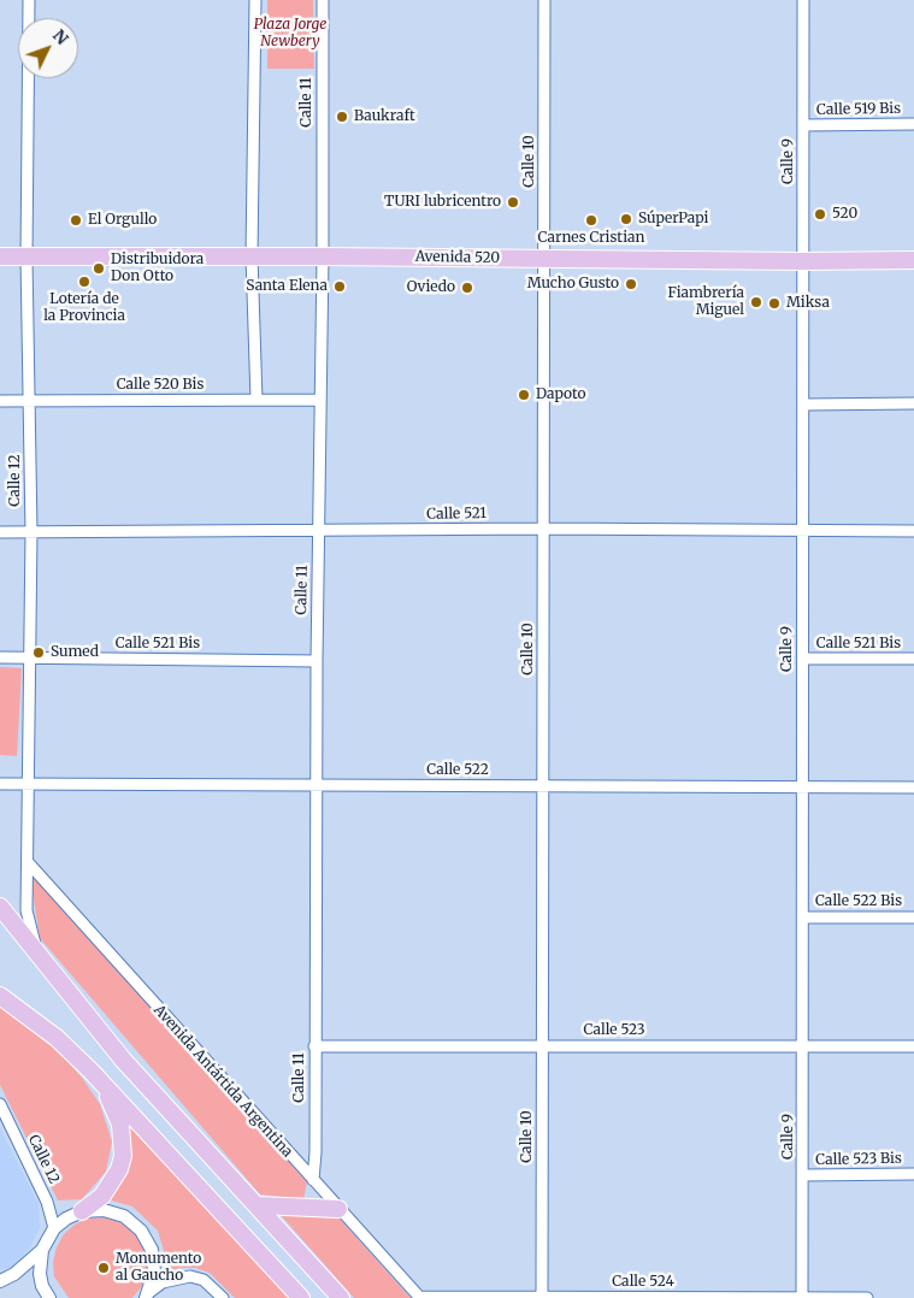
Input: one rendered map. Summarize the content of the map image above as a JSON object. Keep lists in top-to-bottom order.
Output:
{
  "streets": {
    "main road": ["Avenida 520"],
    "street": [
      "Calle 11",
      "Calle 519 Bis",
      "Calle 10",
      "Calle 9",
      "Calle 520 Bis",
      "Calle 12",
      "Calle 521",
      "Calle 521 Bis",
      "Calle 522",
      "Calle 522 Bis",
      "Calle 523",
      "Avenida Antártida Argentina",
      "Calle 523 Bis",
      "Calle 524"
    ]
  },
  "crossings": [
    ["Calle 11", "Avenida 520"],
    ["Calle 11", "Calle 520 Bis"],
    ["Calle 11", "Calle 521"],
    ["Calle 11", "Calle 521 Bis"],
    ["Calle 11", "Calle 522"],
    ["Calle 11", "Calle 523"],
    ["Calle 11", "Avenida Antártida Argentina"],
    ["Calle 519 Bis", "Calle 9"],
    ["Calle 10", "Avenida 520"],
    ["Calle 10", "Calle 521"],
    ["Calle 10", "Calle 522"],
    ["Calle 10", "Calle 523"],
    ["Calle 10", "Calle 524"],
    ["Calle 9", "Avenida 520"],
    ["Calle 9", "Calle 521"],
    ["Calle 9", "Calle 521 Bis"],
    ["Calle 9", "Calle 522"],
    ["Calle 9", "Calle 522 Bis"],
    ["Calle 9", "Calle 523"],
    ["Calle 9", "Calle 523 Bis"],
    ["Calle 9", "Calle 524"],
    ["Avenida 520", "Calle 12"],
    ["Calle 520 Bis", "Calle 12"],
    ["Calle 12", "Calle 521"],
    ["Calle 12", "Calle 521 Bis"],
    ["Calle 12", "Calle 522"],
    ["Calle 12", "Avenida Antártida Argentina"],
    ["Avenida Antártida Argentina", "Calle 524"]
  ],
  "parks": ["Plaza Jorge Newbery"],
  "places": [
    "Baukraft",
    "TURI lubricentro",
    "520",
    "SúperPapi",
    "El Orgullo",
    "Carnes Cristian",
    "Distribuidora Don Otto",
    "Lotería de la Provincia",
    "Mucho Gusto",
    "Santa Elena",
    "Oviedo",
    "Fiambrería Miguel",
    "Miksa",
    "Dapoto",
    "Sumed",
    "Monumento al Gaucho"
  ],
  "north": "top right"
}
